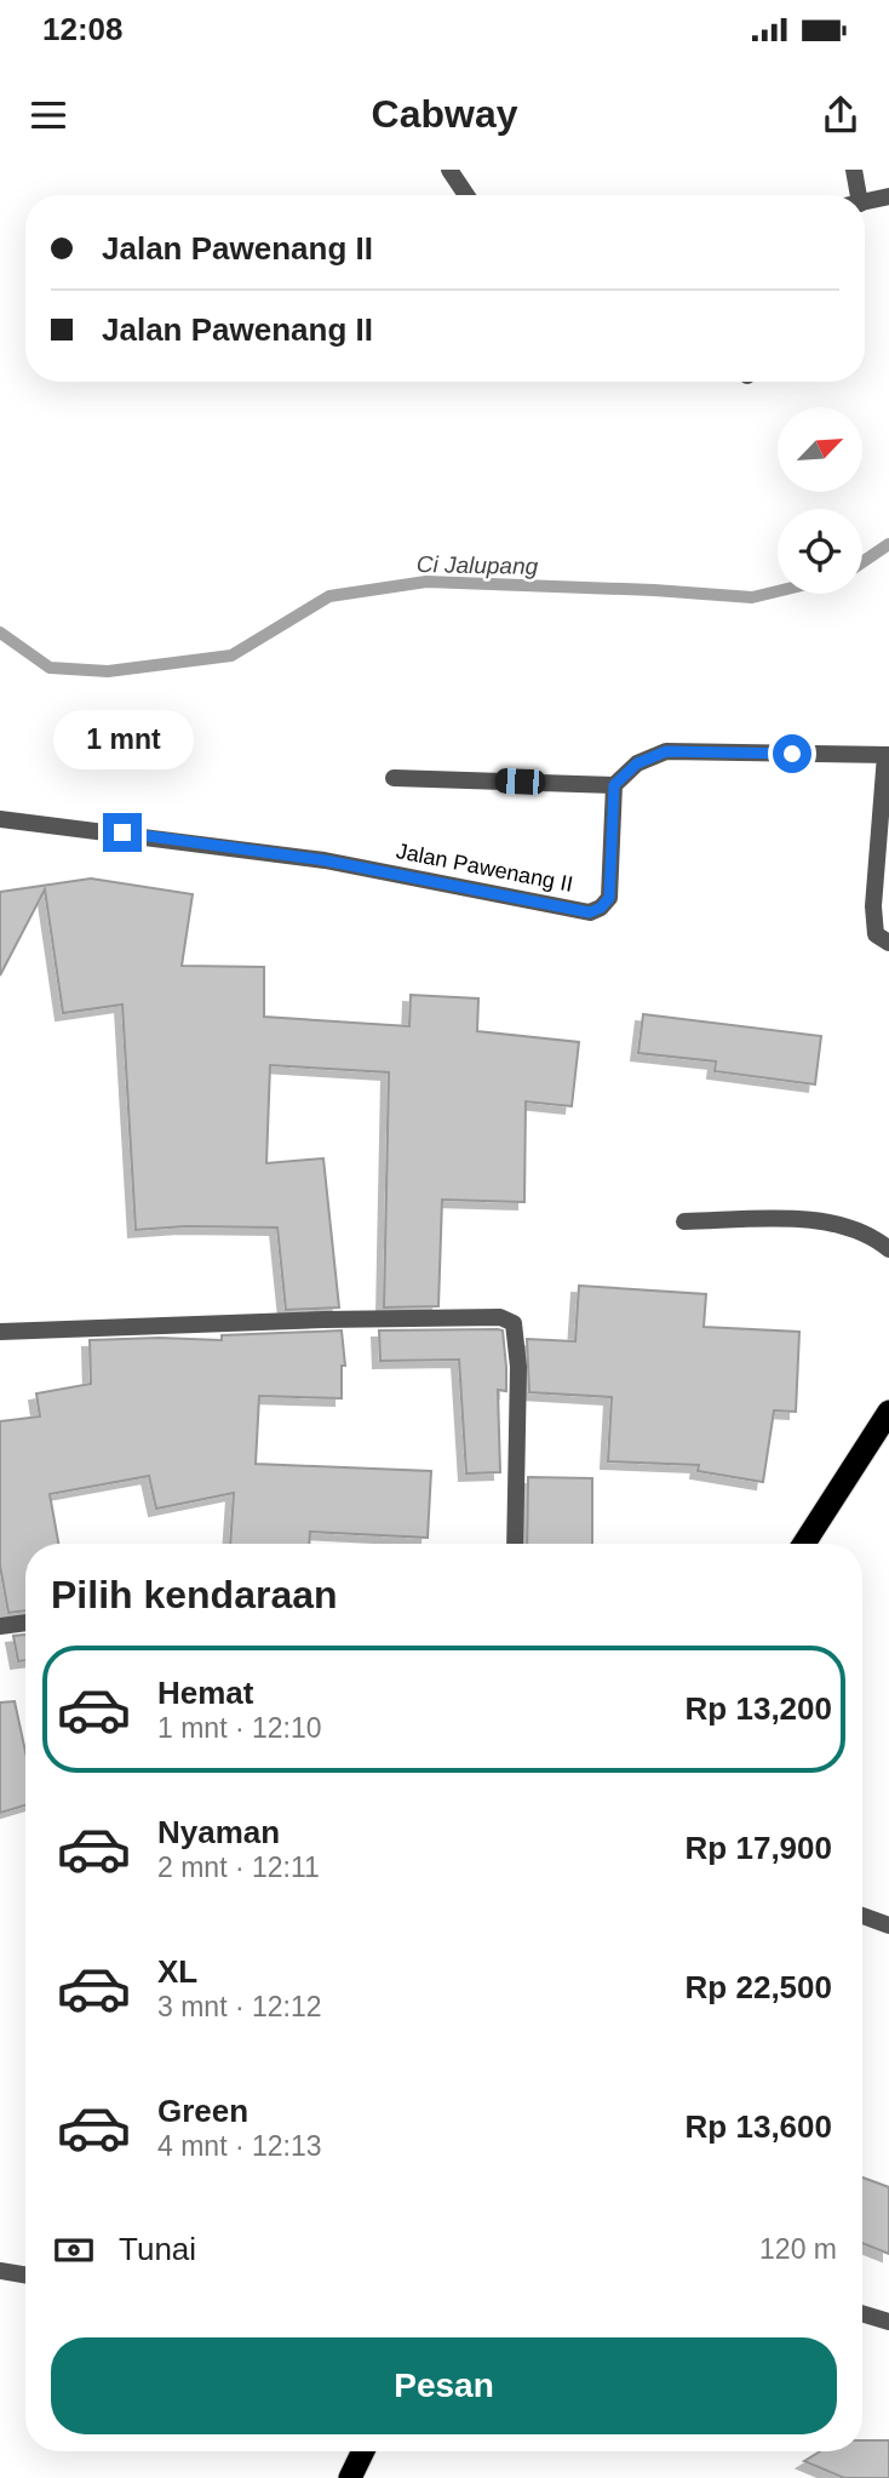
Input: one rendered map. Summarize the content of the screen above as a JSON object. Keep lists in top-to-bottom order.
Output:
{
  "streets": {
    "street": ["Jalan Pawenang II"]
  },
  "water": ["Ci Jalupang"],
  "north": "top right",
  "page": {
    "status": "12:08",
    "header": "Cabway",
    "banner": ["Jalan Pawenang II", "Jalan Pawenang II"],
    "bubble": "1 mnt",
    "heading": "Pilih kendaraan",
    "list": [
      {
        "name": "Hemat",
        "note": "1 mnt · 12:10",
        "value": "Rp 13,200"
      },
      {
        "name": "Nyaman",
        "note": "2 mnt · 12:11",
        "value": "Rp 17,900"
      },
      {
        "name": "XL",
        "note": "3 mnt · 12:12",
        "value": "Rp 22,500"
      },
      {
        "name": "Green",
        "note": "4 mnt · 12:13",
        "value": "Rp 13,600"
      }
    ],
    "pay": ["Tunai", "120 m"],
    "buttons": "Pesan"
  }
}
